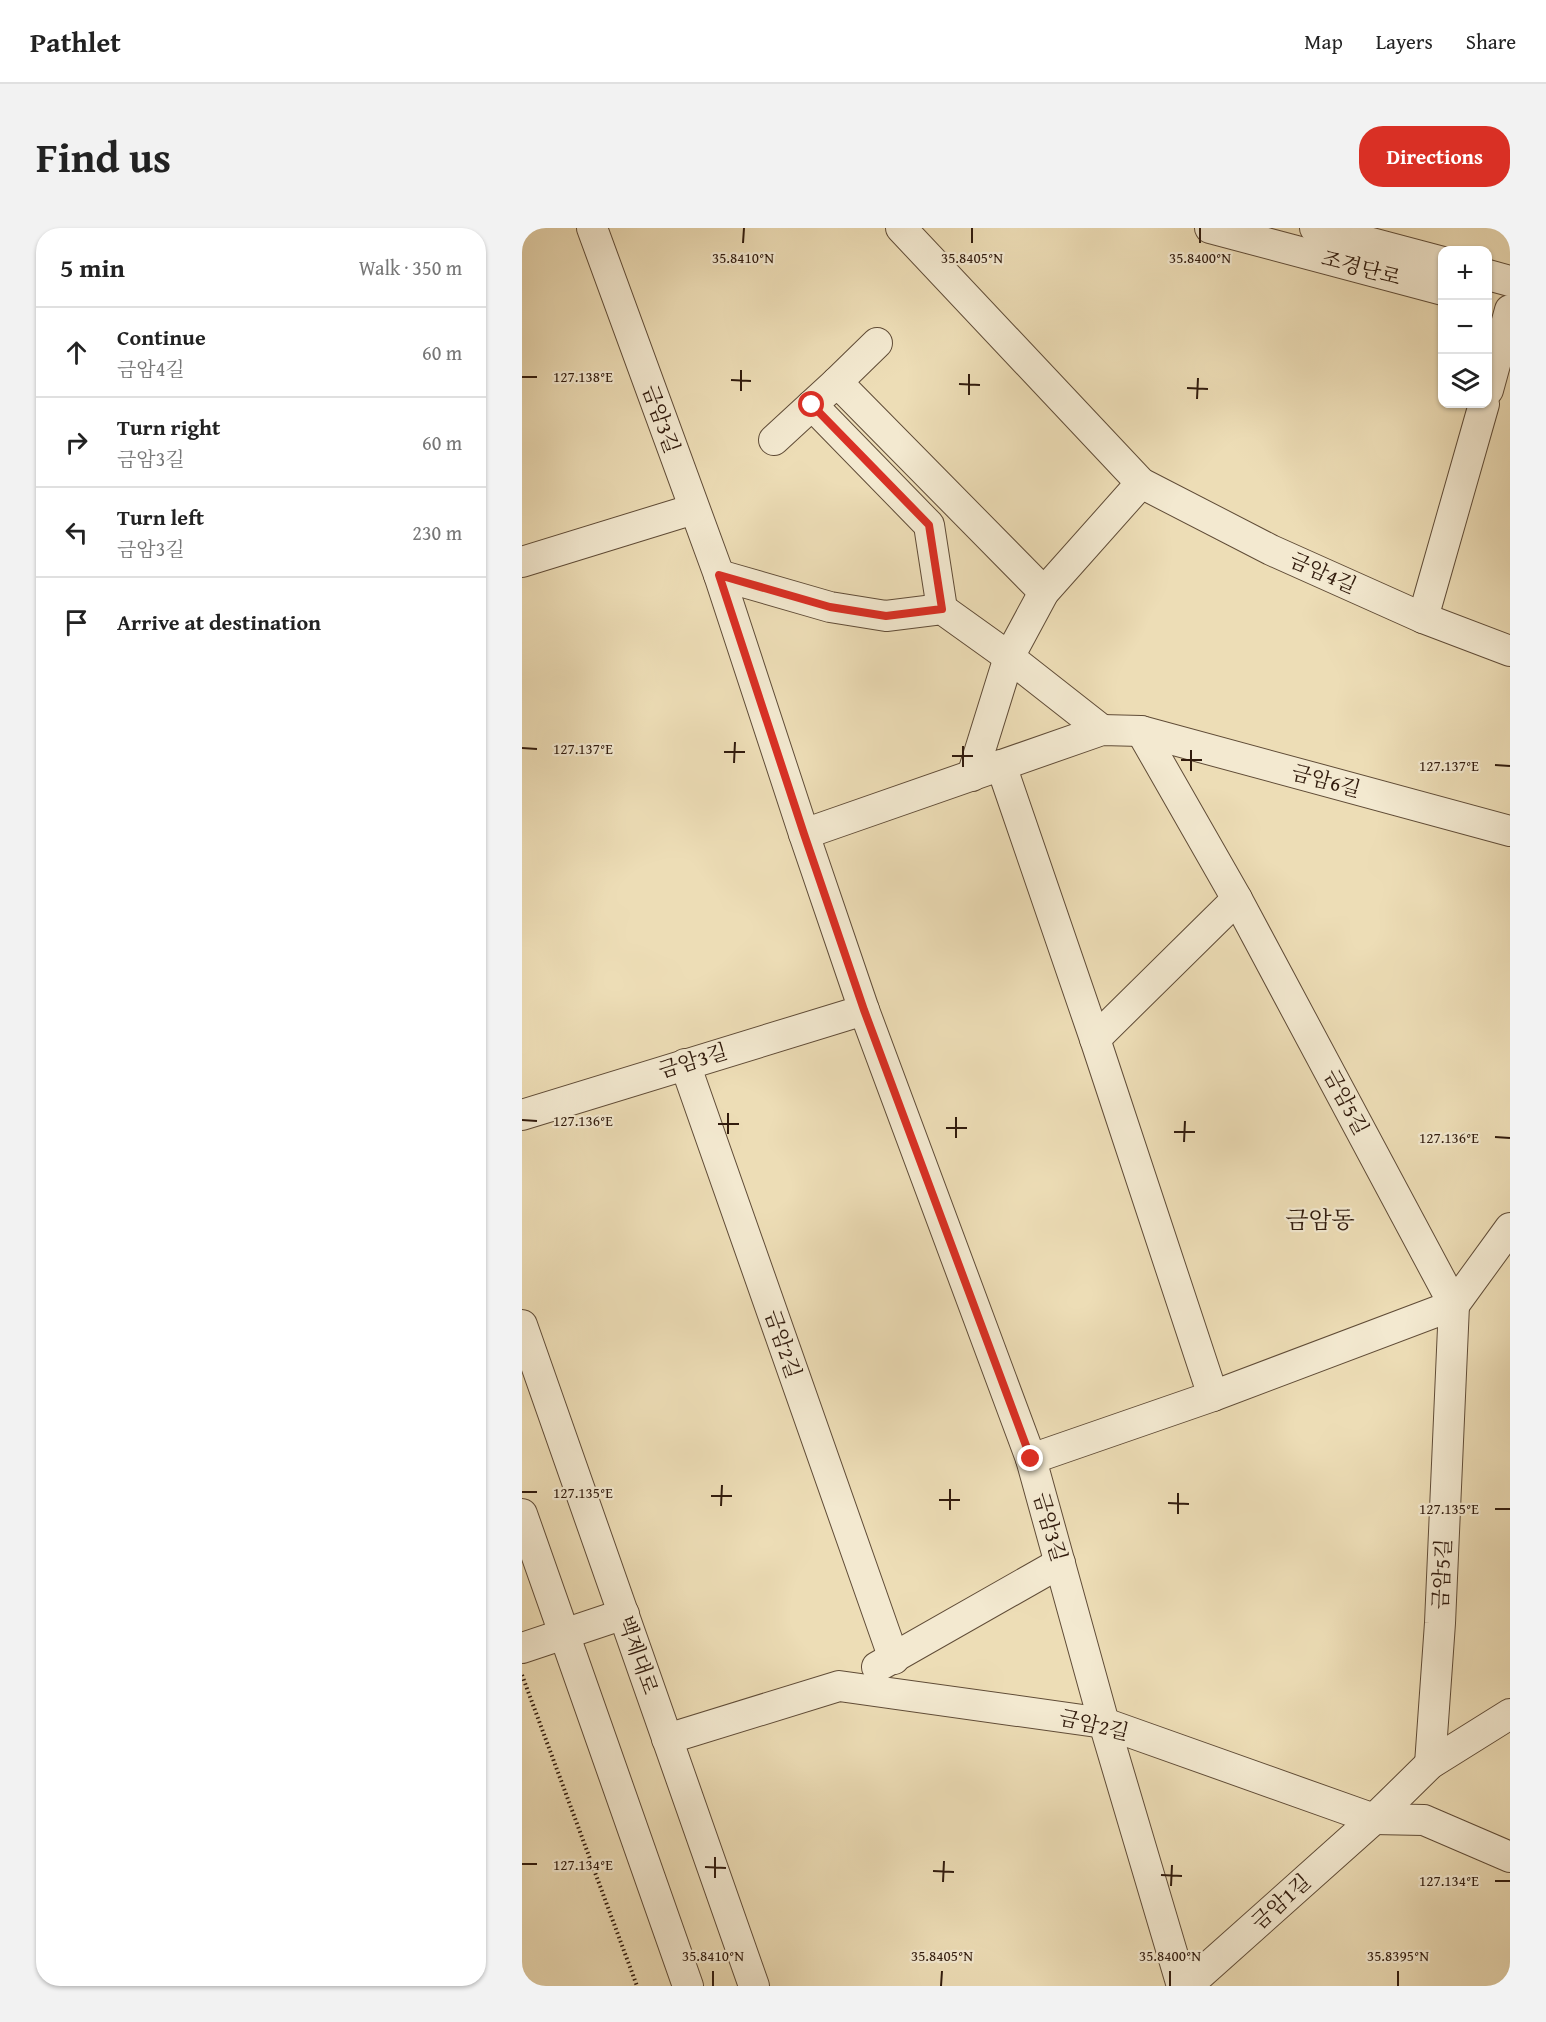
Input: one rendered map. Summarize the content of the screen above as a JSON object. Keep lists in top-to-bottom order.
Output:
{
  "streets": {
    "street": [
      "조경단로",
      "금암3길",
      "금암4길",
      "금암6길",
      "금암5길",
      "금암2길",
      "백제대로",
      "금암1길"
    ]
  },
  "crossings": [
    ["금암3길", "금암6길"],
    ["금암3길", "금암2길"],
    ["금암2길", "백제대로"],
    ["금암2길", "금암1길"]
  ],
  "districts": ["금암동"],
  "page": {
    "header": "Pathlet",
    "nav": ["Map", "Layers", "Share"],
    "title": "Find us",
    "buttons": "Directions",
    "heading": ["5 min", "Walk · 350 m"],
    "map_buttons": ["+", "−"],
    "list": [
      ["Continue", "금암4길", "60 m"],
      ["Turn right", "금암3길", "60 m"],
      ["Turn left", "금암3길", "230 m"],
      "Arrive at destination"
    ]
  },
  "coordinates": [
    "35.8410°N",
    "35.8405°N",
    "35.8400°N",
    "127.138°E",
    "127.137°E",
    "127.136°E",
    "127.135°E",
    "127.134°E",
    "35.8395°N"
  ]
}
